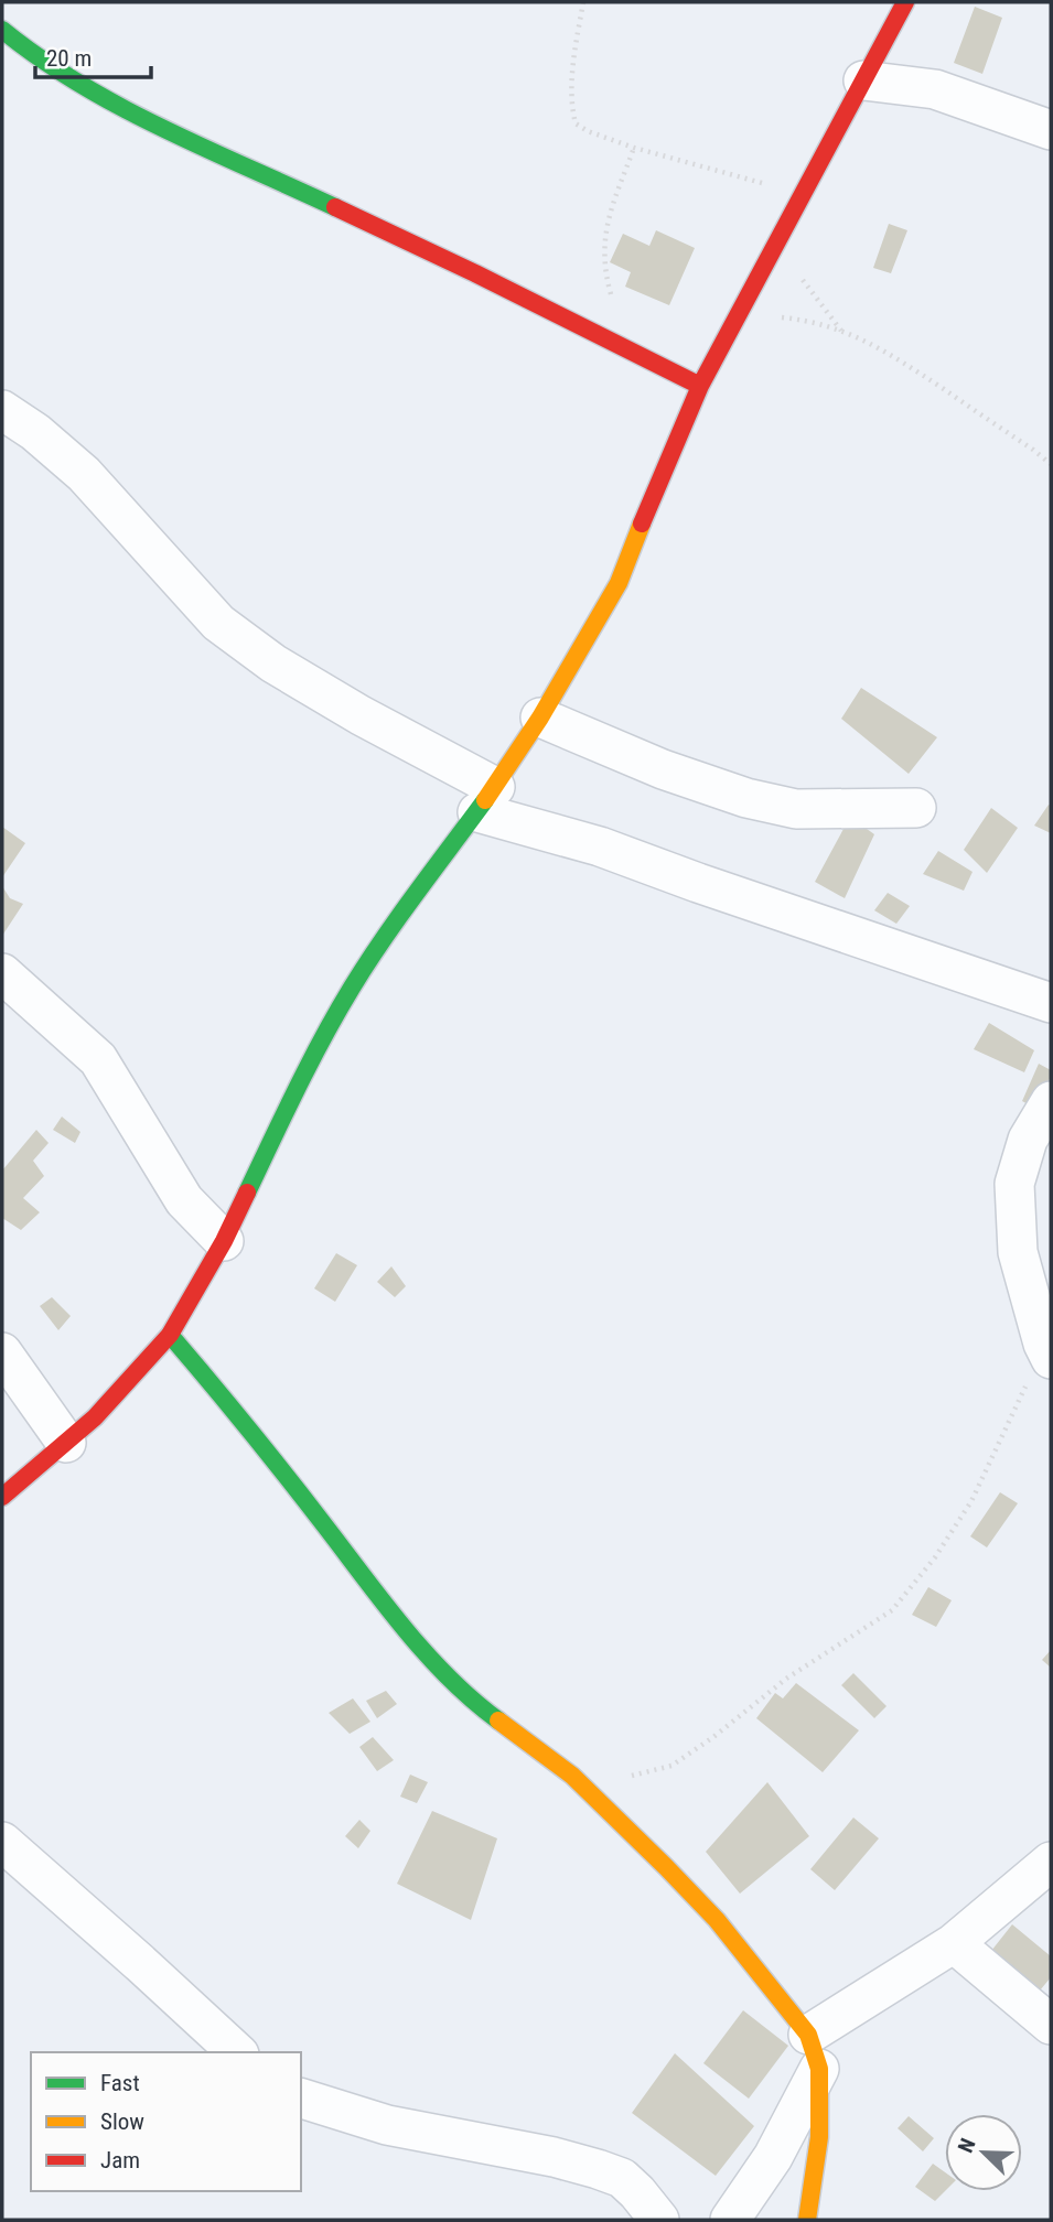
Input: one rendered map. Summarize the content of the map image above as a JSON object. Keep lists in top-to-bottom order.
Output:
{
  "legend": ["Fast", "Slow", "Jam"],
  "scale_bar": "20 m",
  "north": "top left"
}
